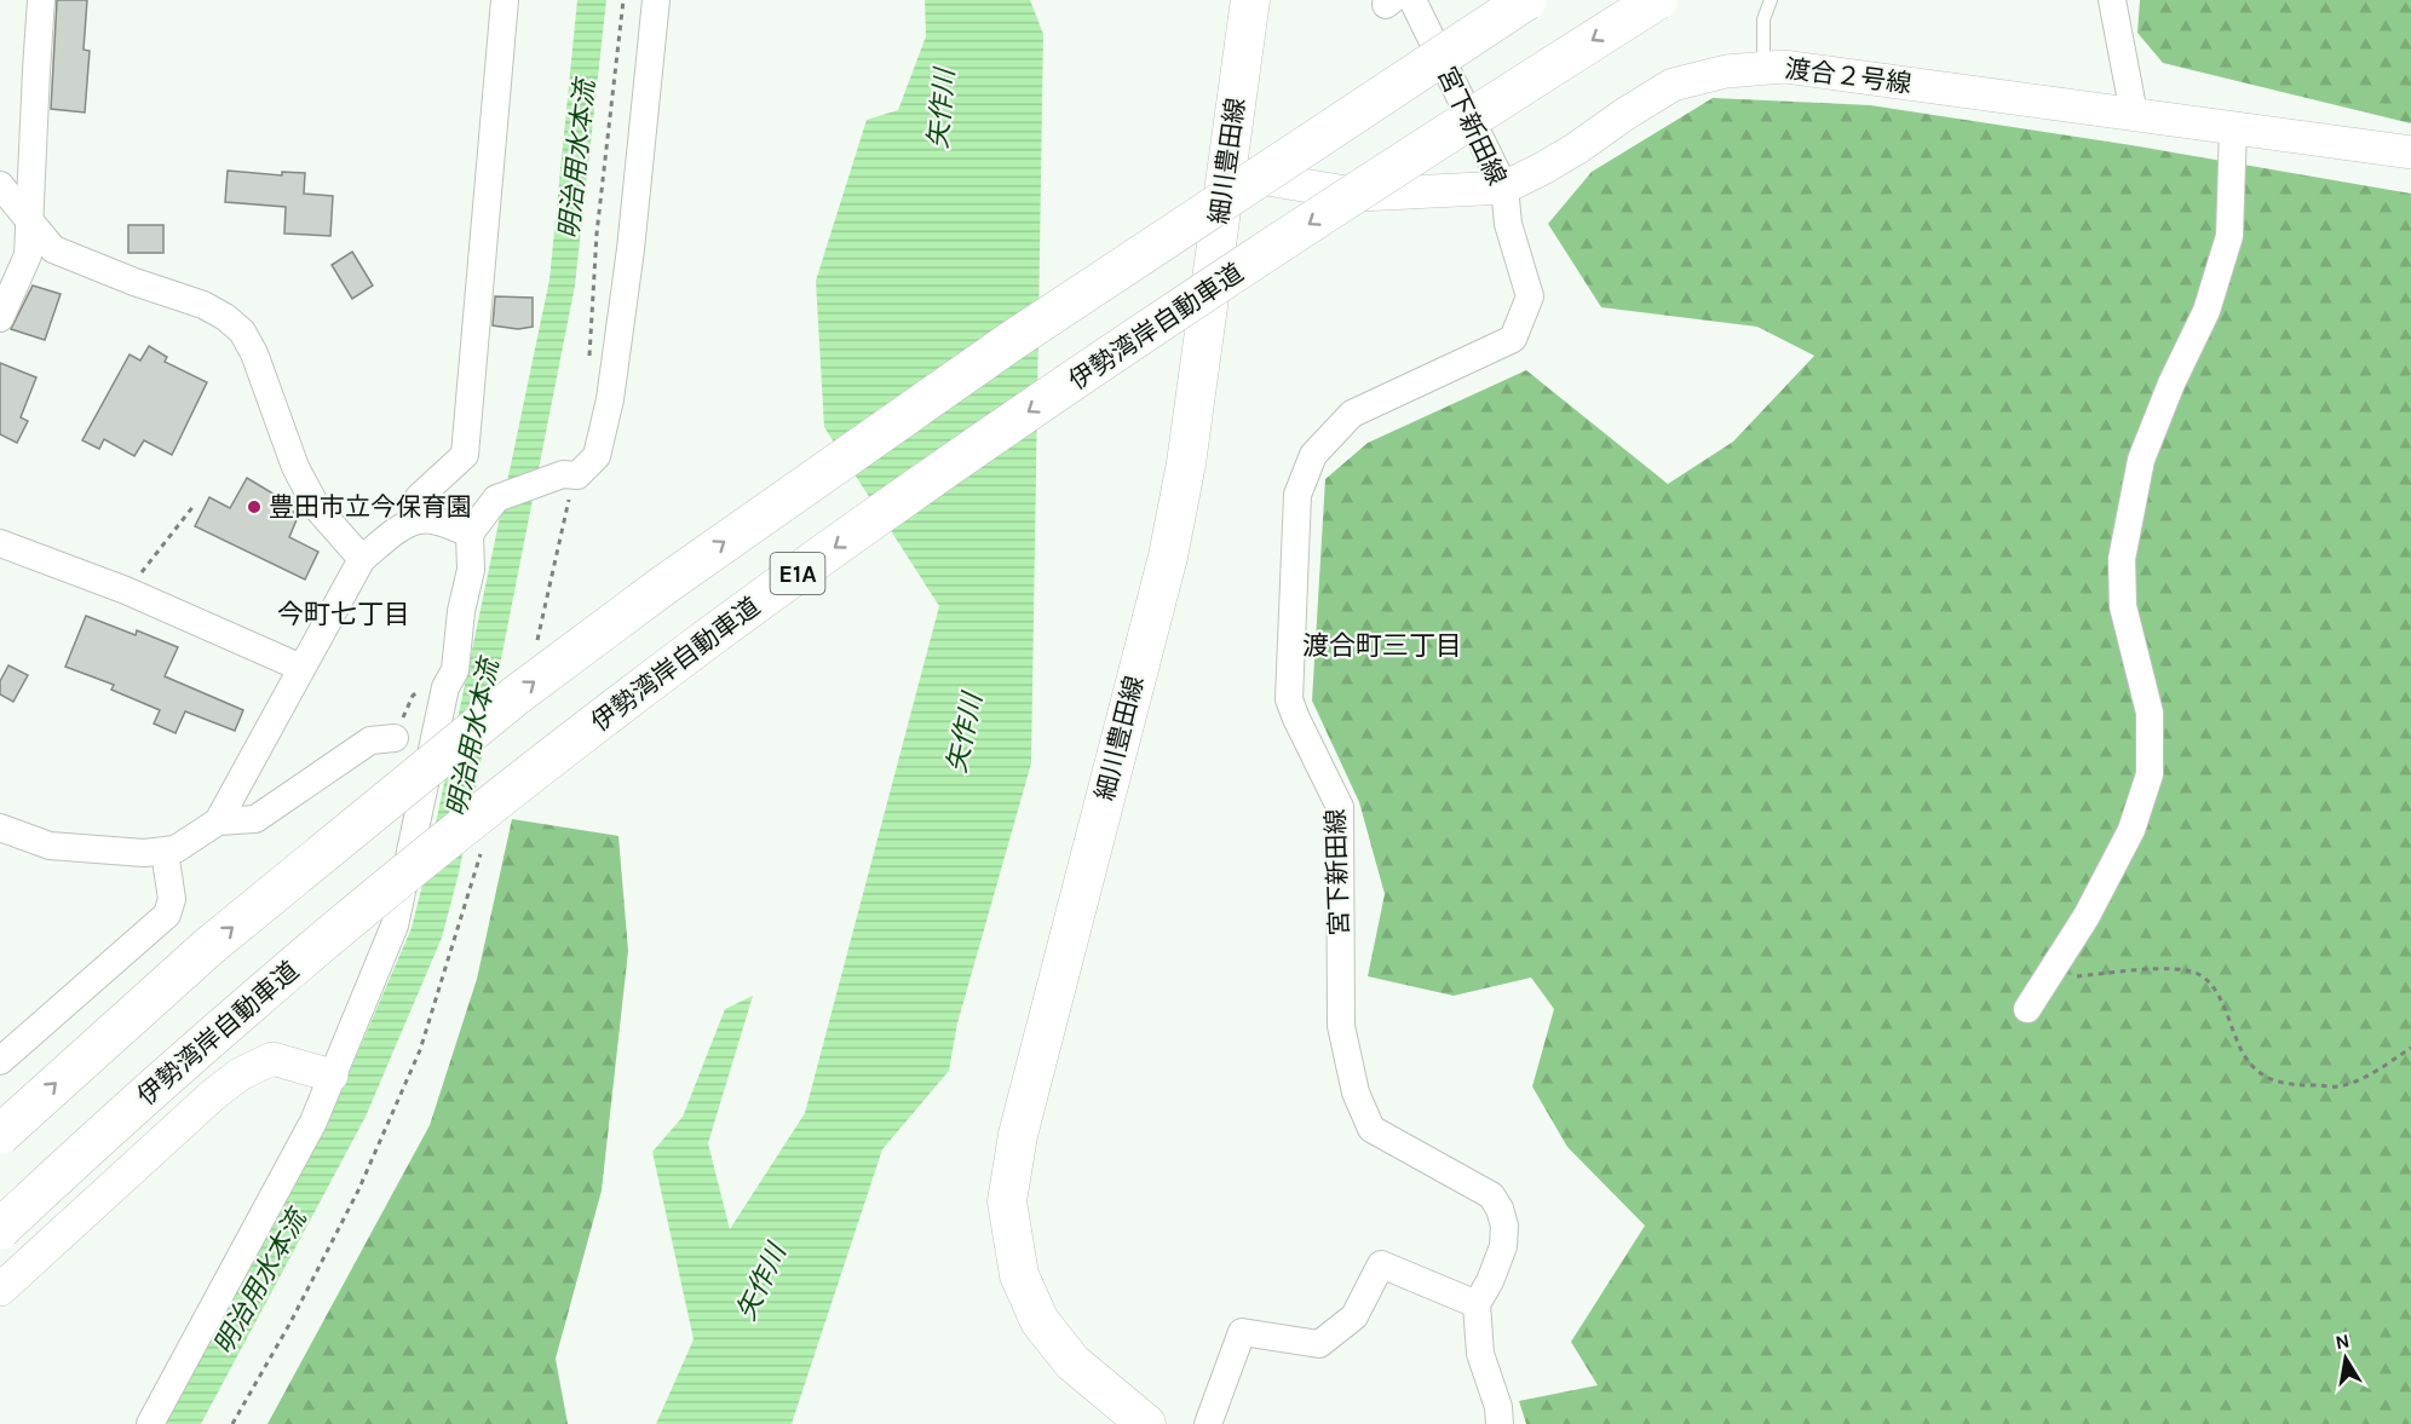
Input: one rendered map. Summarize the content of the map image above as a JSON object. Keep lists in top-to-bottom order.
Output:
{
  "streets": {
    "highway": ["伊勢湾岸自動車道", "E1A"],
    "main road": ["細川豊田線"],
    "street": ["渡合２号線", "宮下新田線"]
  },
  "crossings": [
    ["渡合２号線", "宮下新田線"],
    ["渡合２号線", "細川豊田線"]
  ],
  "districts": ["今町七丁目", "渡合町三丁目"],
  "water": ["矢作川", "明治用水本流"],
  "places": ["豊田市立今保育園"],
  "north": "top"
}
